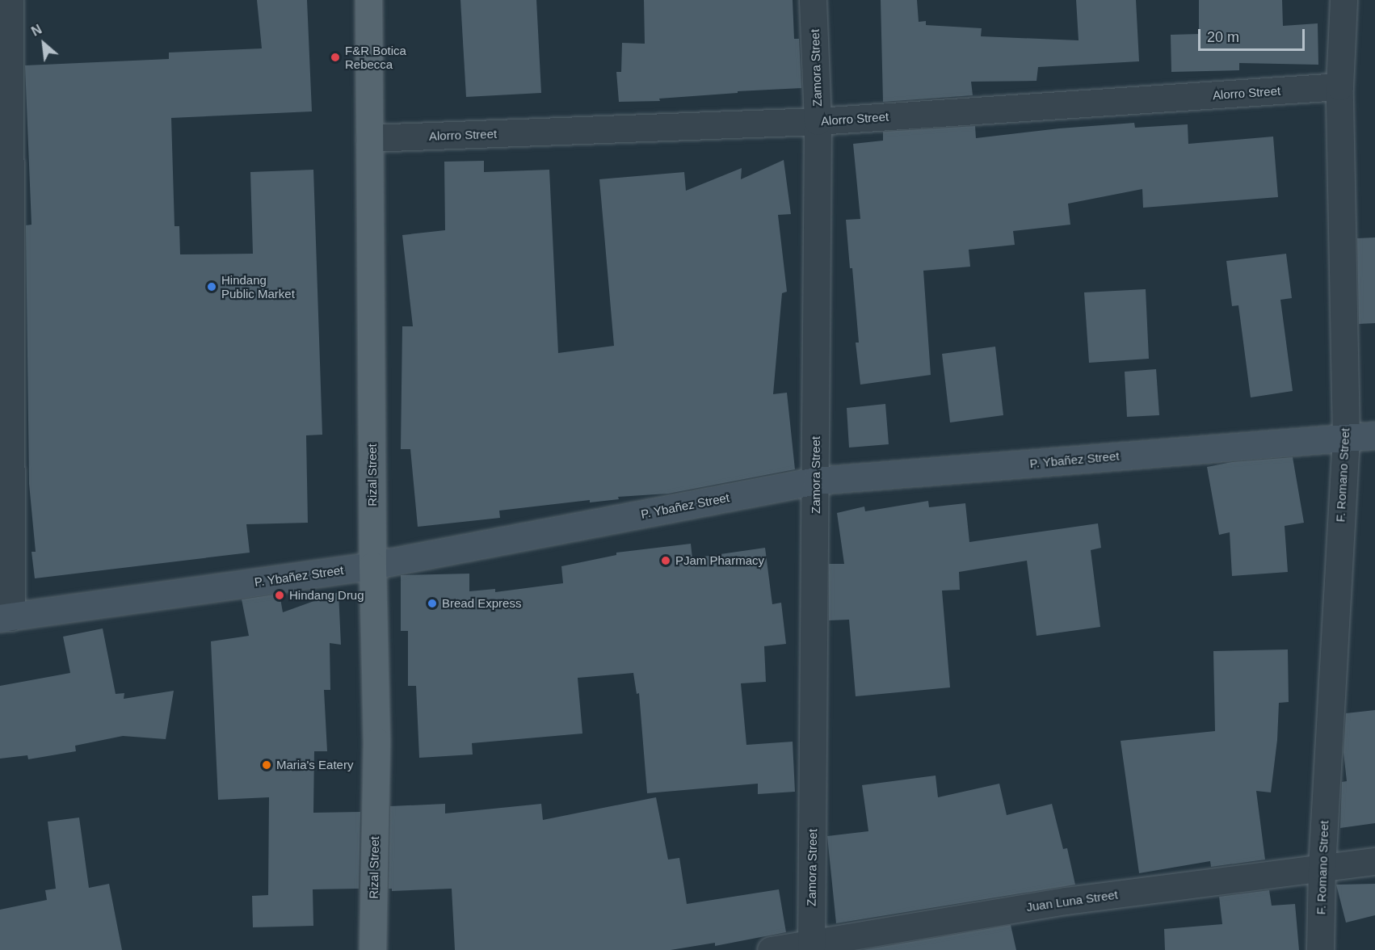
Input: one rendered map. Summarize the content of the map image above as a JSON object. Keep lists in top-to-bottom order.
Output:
{
  "streets": {
    "main road": ["Rizal Street"],
    "street": [
      "Zamora Street",
      "Alorro Street",
      "P. Ybañez Street",
      "F. Romano Street",
      "Juan Luna Street"
    ]
  },
  "crossings": [
    ["Zamora Street", "Alorro Street"],
    ["Zamora Street", "P. Ybañez Street"],
    ["Zamora Street", "Juan Luna Street"],
    ["Alorro Street", "Rizal Street"],
    ["Alorro Street", "F. Romano Street"],
    ["P. Ybañez Street", "Rizal Street"],
    ["P. Ybañez Street", "F. Romano Street"],
    ["F. Romano Street", "Juan Luna Street"]
  ],
  "places": [
    "F&R Botica Rebecca",
    "Hindang Public Market",
    "PJam Pharmacy",
    "Hindang Drug",
    "Bread Express",
    "Maria's Eatery"
  ],
  "scale_bar": "20 m",
  "north": "top left"
}
